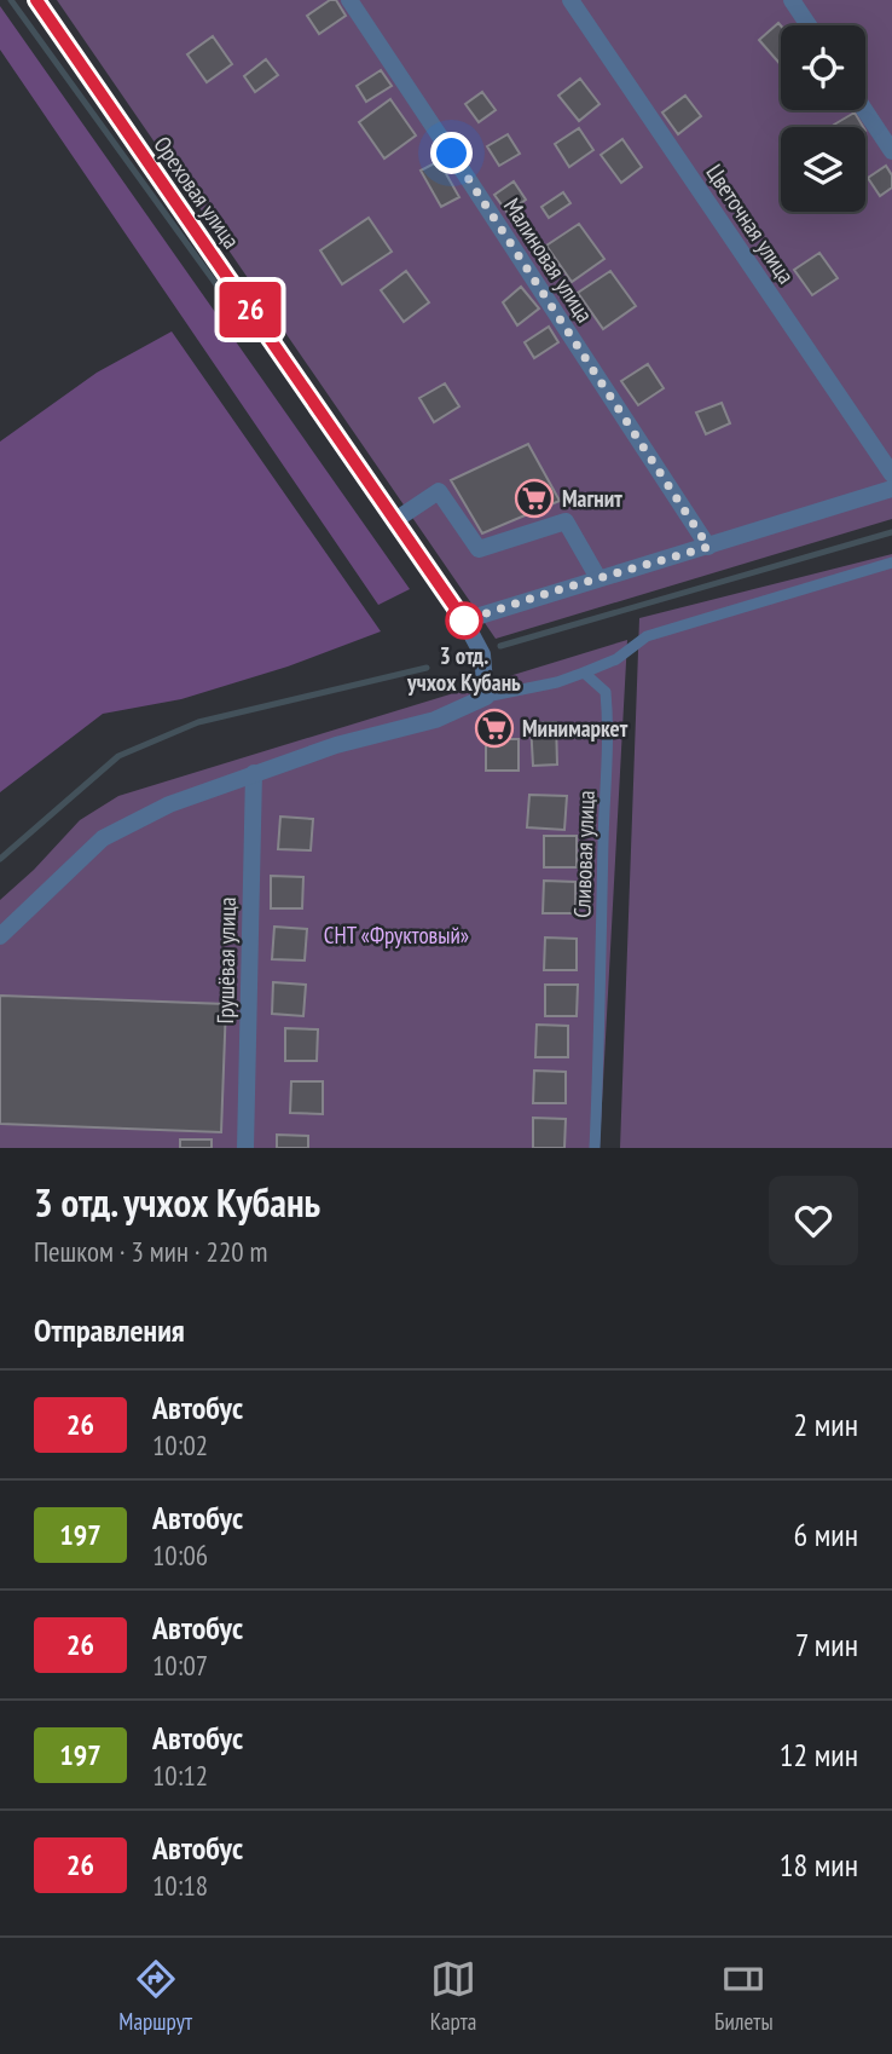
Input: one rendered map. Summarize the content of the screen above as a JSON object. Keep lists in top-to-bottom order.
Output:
{
  "streets": {
    "street": [
      "Ореховая улица",
      "Цветочная улица",
      "Малиновая улица",
      "Грушёвая улица"
    ],
    "lane": ["Сливовая улица"]
  },
  "parks": ["СНТ «Фруктовый»"],
  "places": {
    "supermarket": ["Магнит", "Минимаркет"],
    "other": ["3 отд. учхох Кубань"]
  },
  "lines": ["bus line 26"],
  "page": {
    "on_map": "26",
    "heading": [
      ["3 отд. учхох Кубань", "Пешком · 3 мин · 220 m"],
      "Отправления"
    ],
    "list": [
      {
        "mark": "26",
        "name": "Автобус",
        "note": "10:02",
        "value": "2 мин"
      },
      {
        "mark": "197",
        "name": "Автобус",
        "note": "10:06",
        "value": "6 мин"
      },
      {
        "mark": "26",
        "name": "Автобус",
        "note": "10:07",
        "value": "7 мин"
      },
      {
        "mark": "197",
        "name": "Автобус",
        "note": "10:12",
        "value": "12 мин"
      },
      {
        "mark": "26",
        "name": "Автобус",
        "note": "10:18",
        "value": "18 мин"
      }
    ],
    "tabs": ["Маршрут", "Карта", "Билеты"]
  }
}
